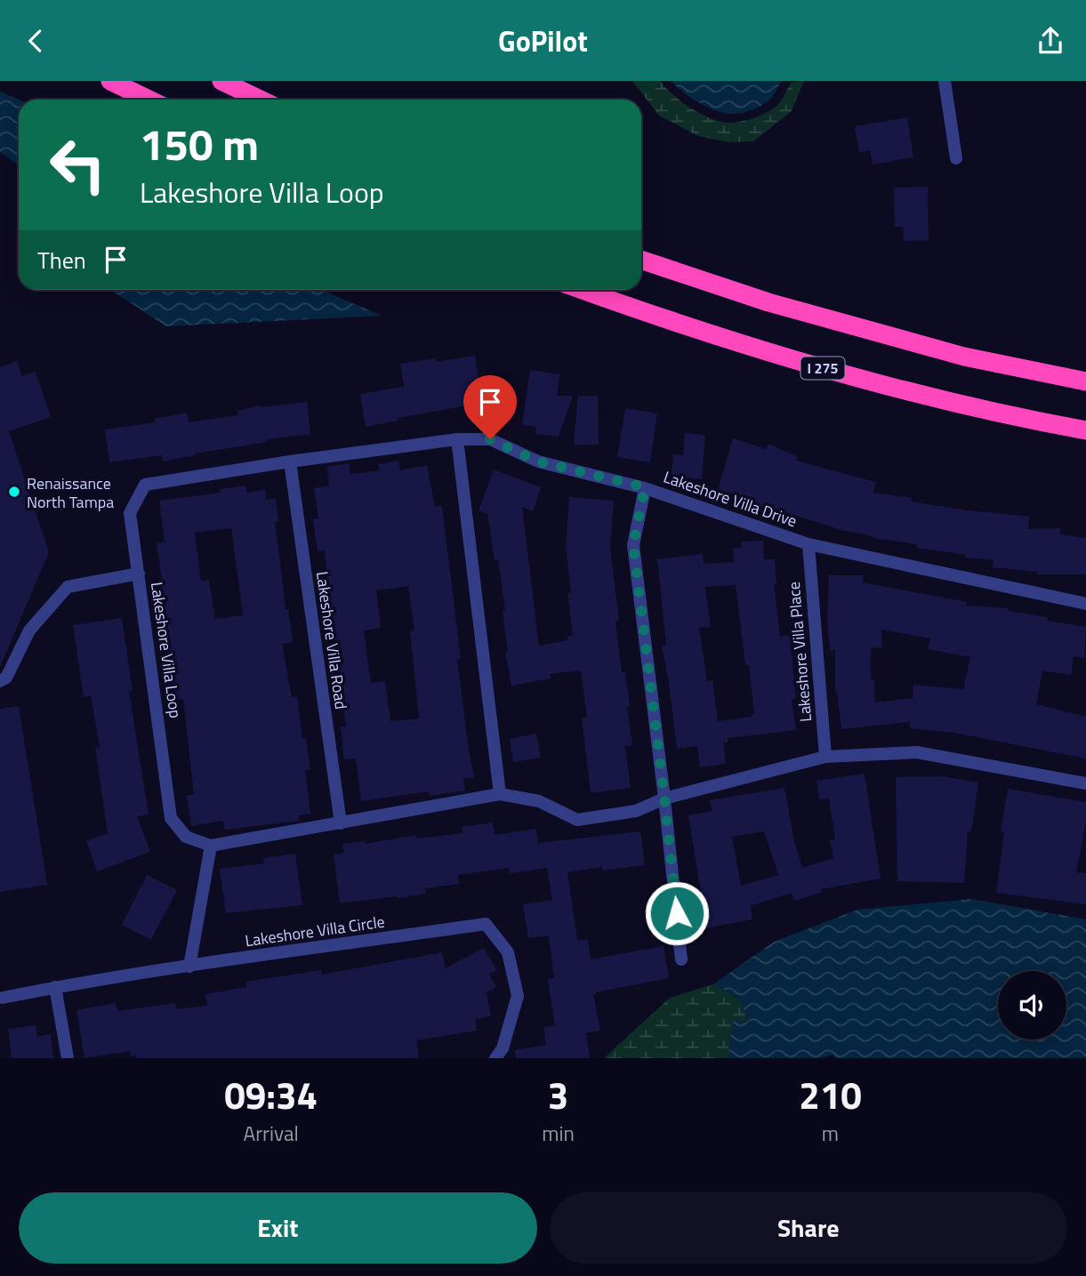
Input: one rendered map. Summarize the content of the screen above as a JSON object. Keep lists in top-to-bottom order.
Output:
{
  "streets": {
    "highway": ["I 275"],
    "street": [
      "Lakeshore Villa Drive",
      "Lakeshore Villa Road",
      "Lakeshore Villa Loop",
      "Lakeshore Villa Place",
      "Lakeshore Villa Circle"
    ]
  },
  "crossings": [
    ["Lakeshore Villa Drive", "Lakeshore Villa Loop"],
    ["Lakeshore Villa Drive", "Lakeshore Villa Place"],
    ["Lakeshore Villa Road", "Lakeshore Villa Loop"]
  ],
  "places": ["Renaissance North Tampa"],
  "page": {
    "header": "GoPilot",
    "turn": ["150 m", "Lakeshore Villa Loop"],
    "then": "Then",
    "eta": [
      "09:34",
      "Arrival",
      "3",
      "min",
      "210",
      "m"
    ],
    "buttons": ["Exit", "Share"]
  }
}
